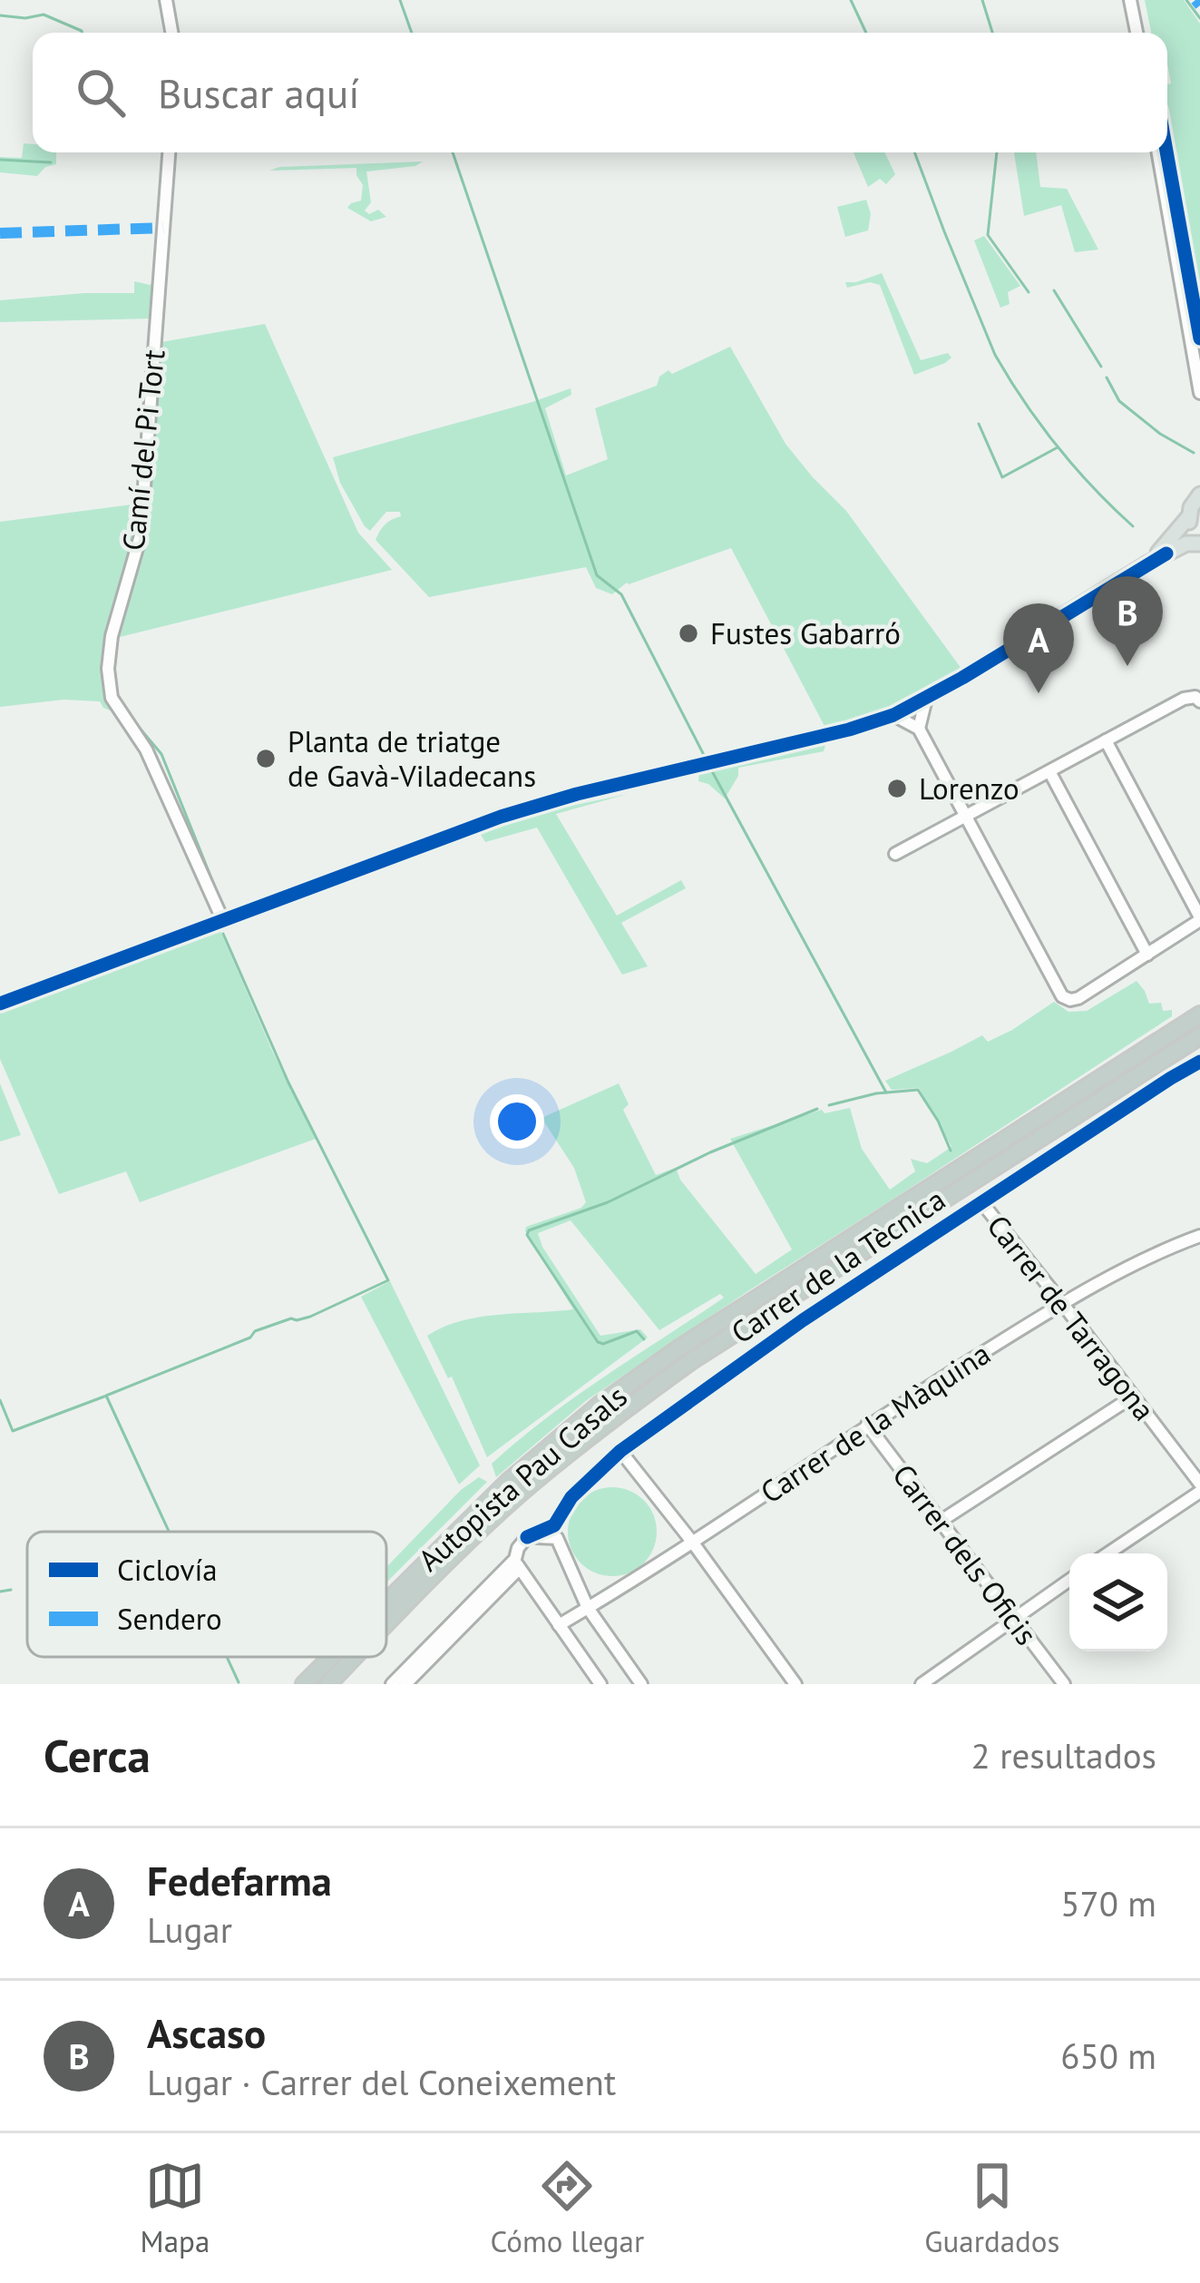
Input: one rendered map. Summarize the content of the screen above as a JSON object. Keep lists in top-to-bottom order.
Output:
{
  "streets": {
    "highway": ["Autopista Pau Casals"],
    "street": [
      "Camí del Pi Tort",
      "Carrer de la Tècnica",
      "Carrer de Tarragona",
      "Carrer de la Màquina",
      "Carrer dels Oficis"
    ]
  },
  "crossings": [
    ["Carrer de la Tècnica", "Carrer de Tarragona"],
    ["Carrer de Tarragona", "Carrer de la Màquina"],
    ["Carrer de la Màquina", "Carrer dels Oficis"]
  ],
  "places": ["Fustes Gabarró", "Planta de triatge de Gavà-Viladecans", "Lorenzo"],
  "legend": ["Ciclovía", "Sendero"],
  "page": {
    "search": "Buscar aquí",
    "pins": ["B", "A"],
    "heading": ["Cerca", "2 resultados"],
    "list": [
      {
        "mark": "A",
        "name": "Fedefarma",
        "note": "Lugar",
        "value": "570 m"
      },
      {
        "mark": "B",
        "name": "Ascaso",
        "note": "Lugar · Carrer del Coneixement",
        "value": "650 m"
      }
    ],
    "nav": ["Mapa", "Cómo llegar", "Guardados"]
  }
}
